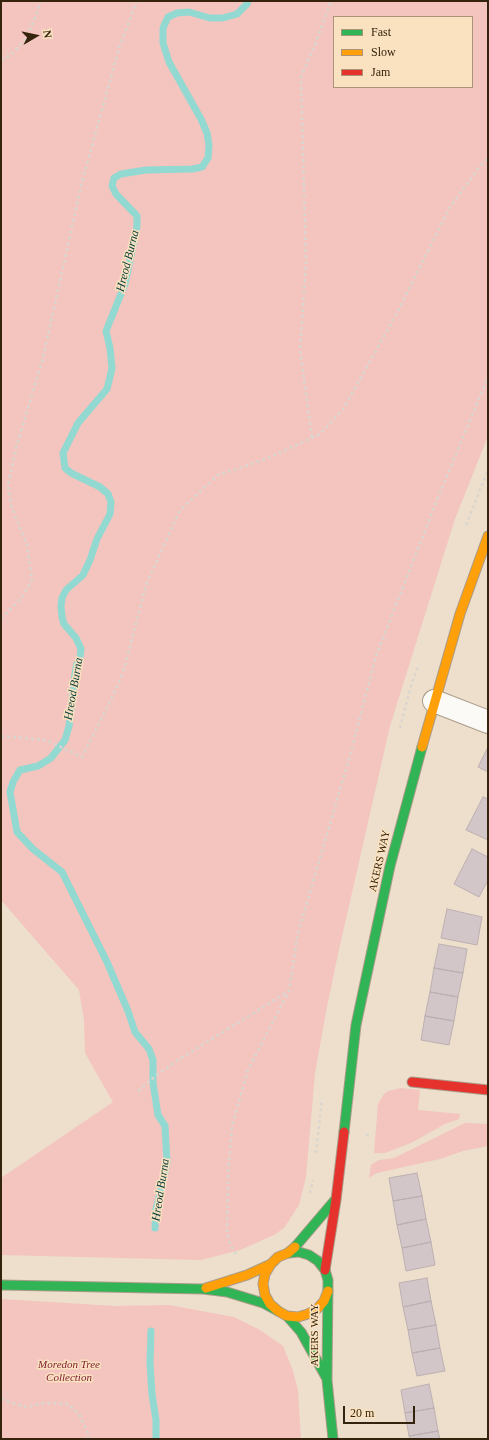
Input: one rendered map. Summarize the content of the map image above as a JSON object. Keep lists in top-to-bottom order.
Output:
{
  "streets": {
    "main road": ["AKERS WAY"]
  },
  "water": ["Hreod Burna"],
  "parks": ["Moredon Tree Collection"],
  "legend": ["Fast", "Slow", "Jam"],
  "scale_bar": "20 m",
  "north": "right"
}
